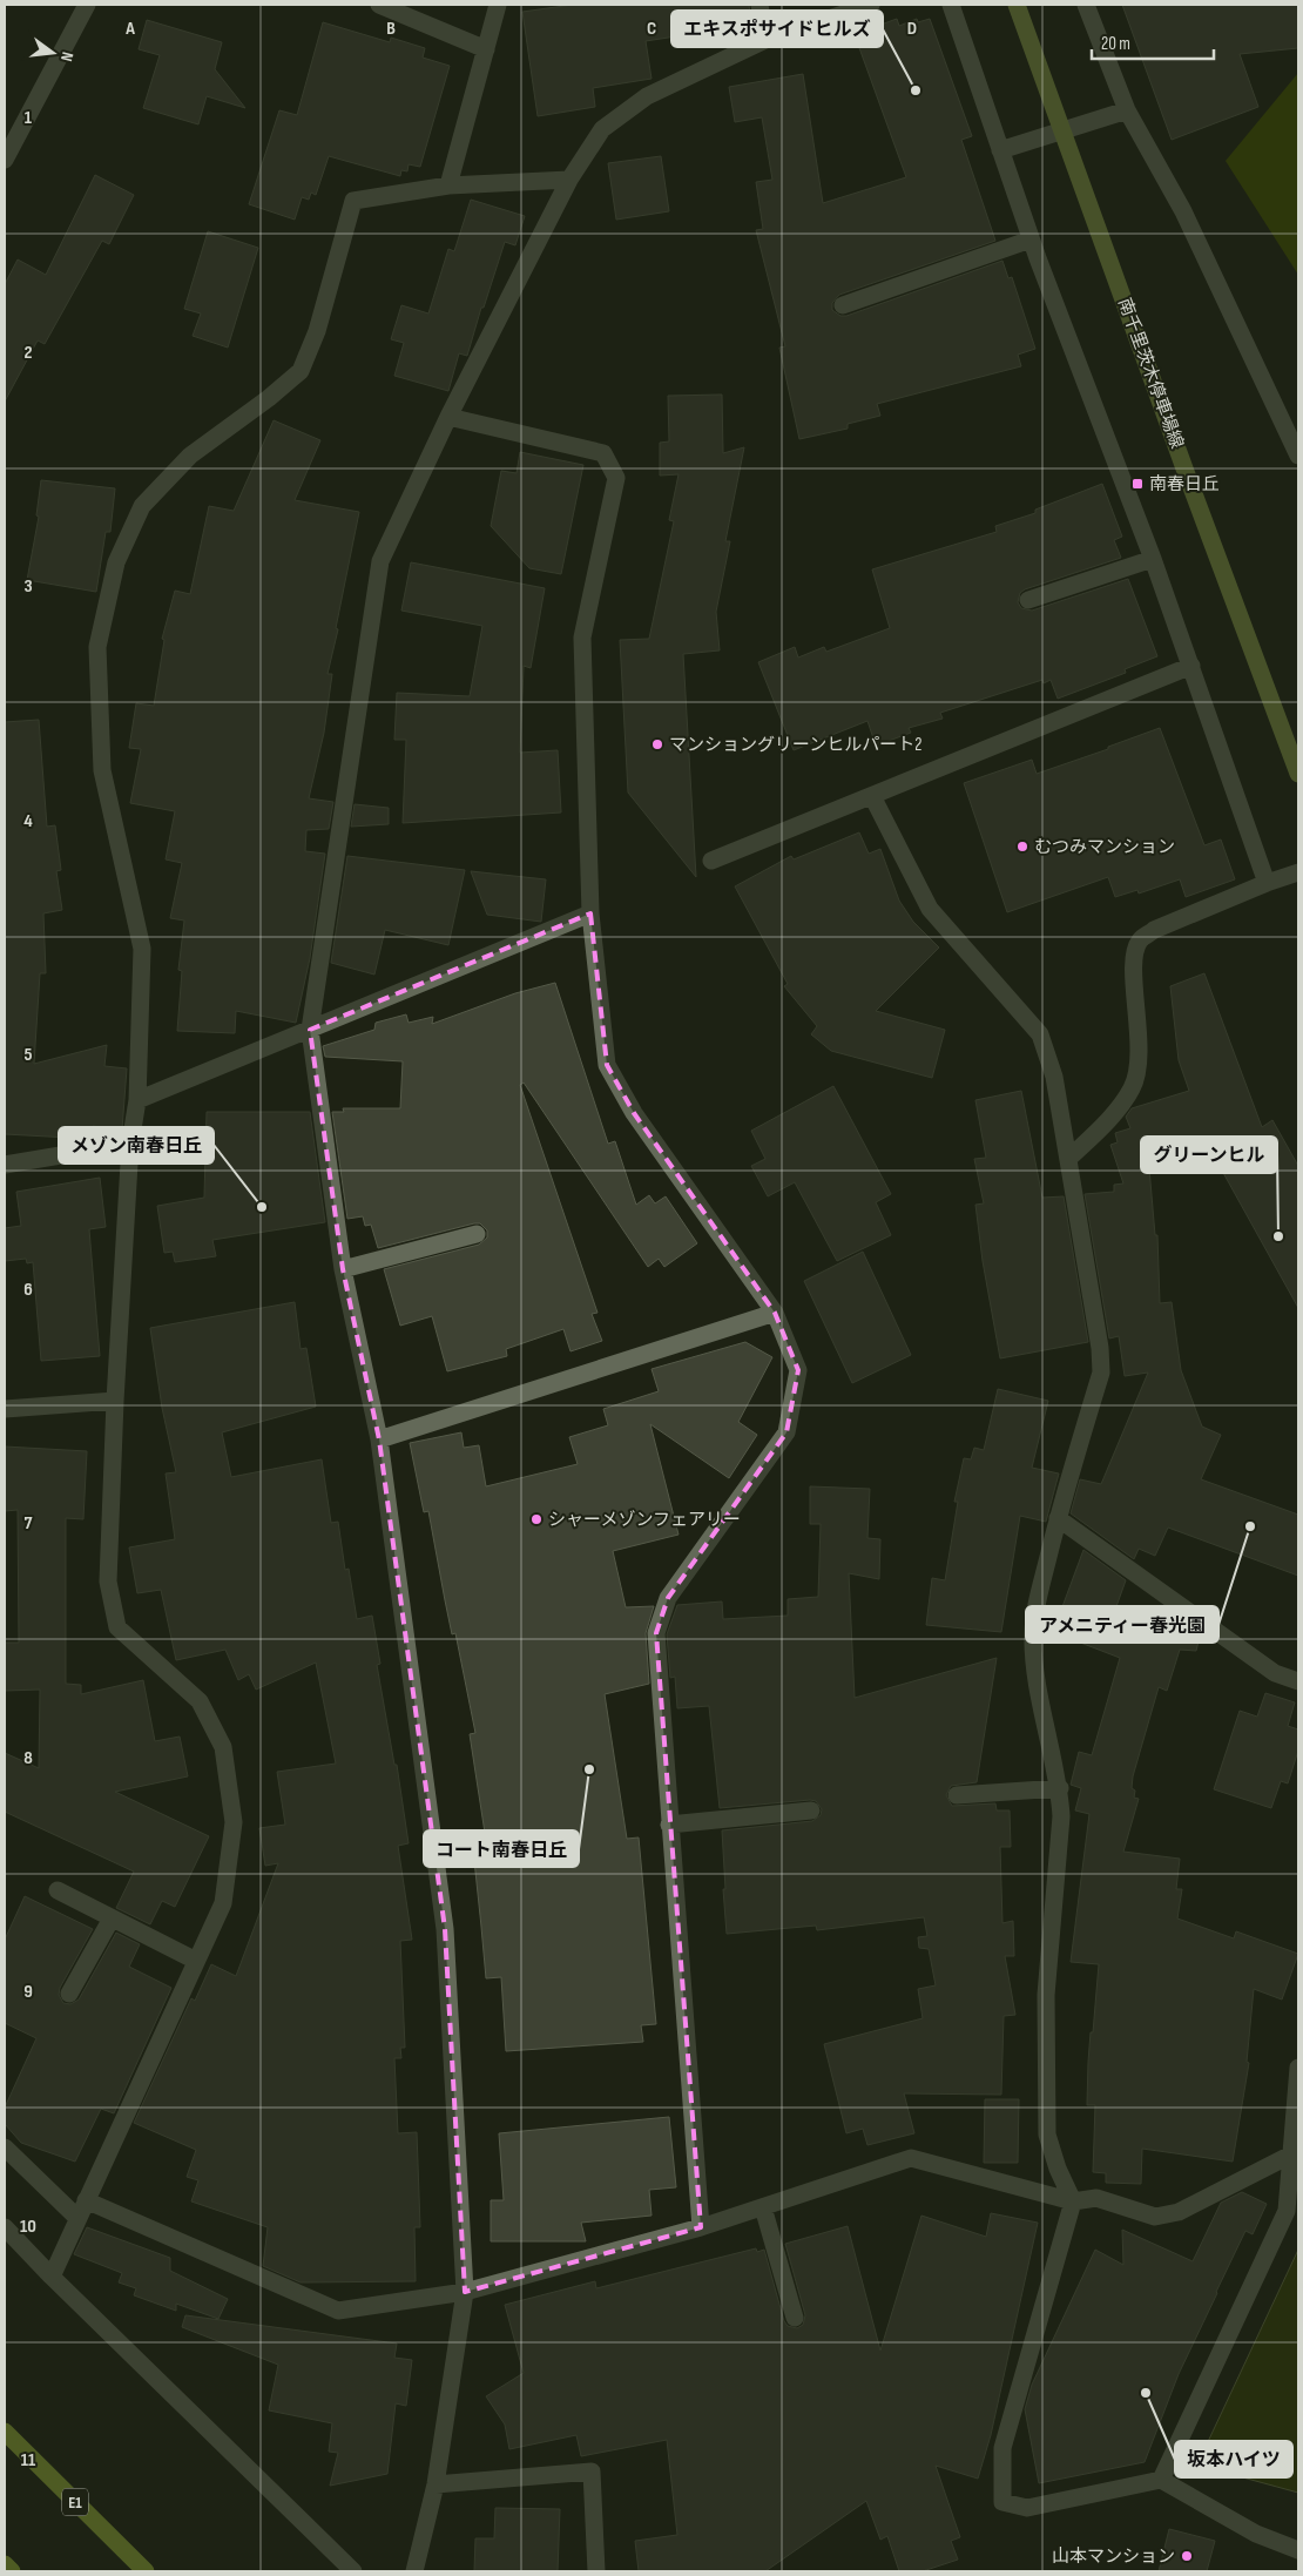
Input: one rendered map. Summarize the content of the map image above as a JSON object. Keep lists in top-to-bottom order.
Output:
{
  "streets": {
    "highway": ["E1"],
    "main road": ["南千里茨木停車場線"]
  },
  "places": {
    "other": [
      "エキスポサイドヒルズ",
      "マンショングリーンヒルパート2",
      "むつみマンション",
      "メゾン南春日丘",
      "グリーンヒル",
      "シャーメゾンフェアリー",
      "アメニティー春光園",
      "コート南春日丘",
      "坂本ハイツ",
      "山本マンション"
    ],
    "transit": ["南春日丘"]
  },
  "scale_bar": "20 m",
  "north": "right",
  "grid": {
    "columns": [
      "A",
      "B",
      "C",
      "D"
    ],
    "rows": [
      "1",
      "2",
      "3",
      "4",
      "5",
      "6",
      "7",
      "8",
      "9",
      "10",
      "11"
    ]
  }
}
